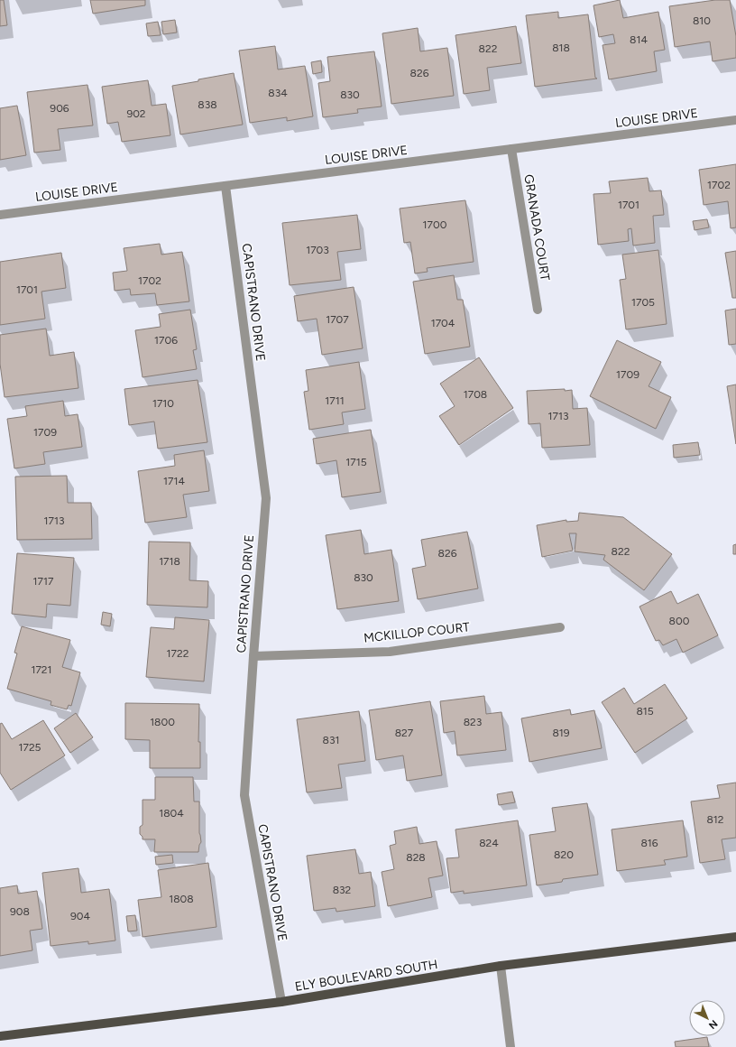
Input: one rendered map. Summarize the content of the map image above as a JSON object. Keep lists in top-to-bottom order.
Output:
{
  "streets": {
    "main road": ["ELY BOULEVARD SOUTH"],
    "street": [
      "LOUISE DRIVE",
      "GRANADA COURT",
      "CAPISTRANO DRIVE",
      "MCKILLOP COURT"
    ]
  },
  "crossings": [
    ["LOUISE DRIVE", "GRANADA COURT"],
    ["LOUISE DRIVE", "CAPISTRANO DRIVE"],
    ["CAPISTRANO DRIVE", "MCKILLOP COURT"],
    ["CAPISTRANO DRIVE", "ELY BOULEVARD SOUTH"]
  ],
  "house_numbers": [
    "810",
    "814",
    "818",
    "822",
    "826",
    "834",
    "830",
    "838",
    "906",
    "902",
    "1702",
    "1701",
    "1700",
    "1703",
    "1702",
    "1701",
    "1705",
    "1707",
    "1704",
    "1706",
    "1709",
    "1708",
    "1711",
    "1710",
    "1713",
    "1709",
    "1715",
    "1714",
    "1713",
    "822",
    "826",
    "1718",
    "830",
    "1717",
    "800",
    "1722",
    "1721",
    "815",
    "1800",
    "823",
    "827",
    "819",
    "831",
    "1725",
    "1804",
    "812",
    "824",
    "816",
    "820",
    "828",
    "832",
    "1808",
    "908",
    "904"
  ],
  "north": "bottom right"
}
